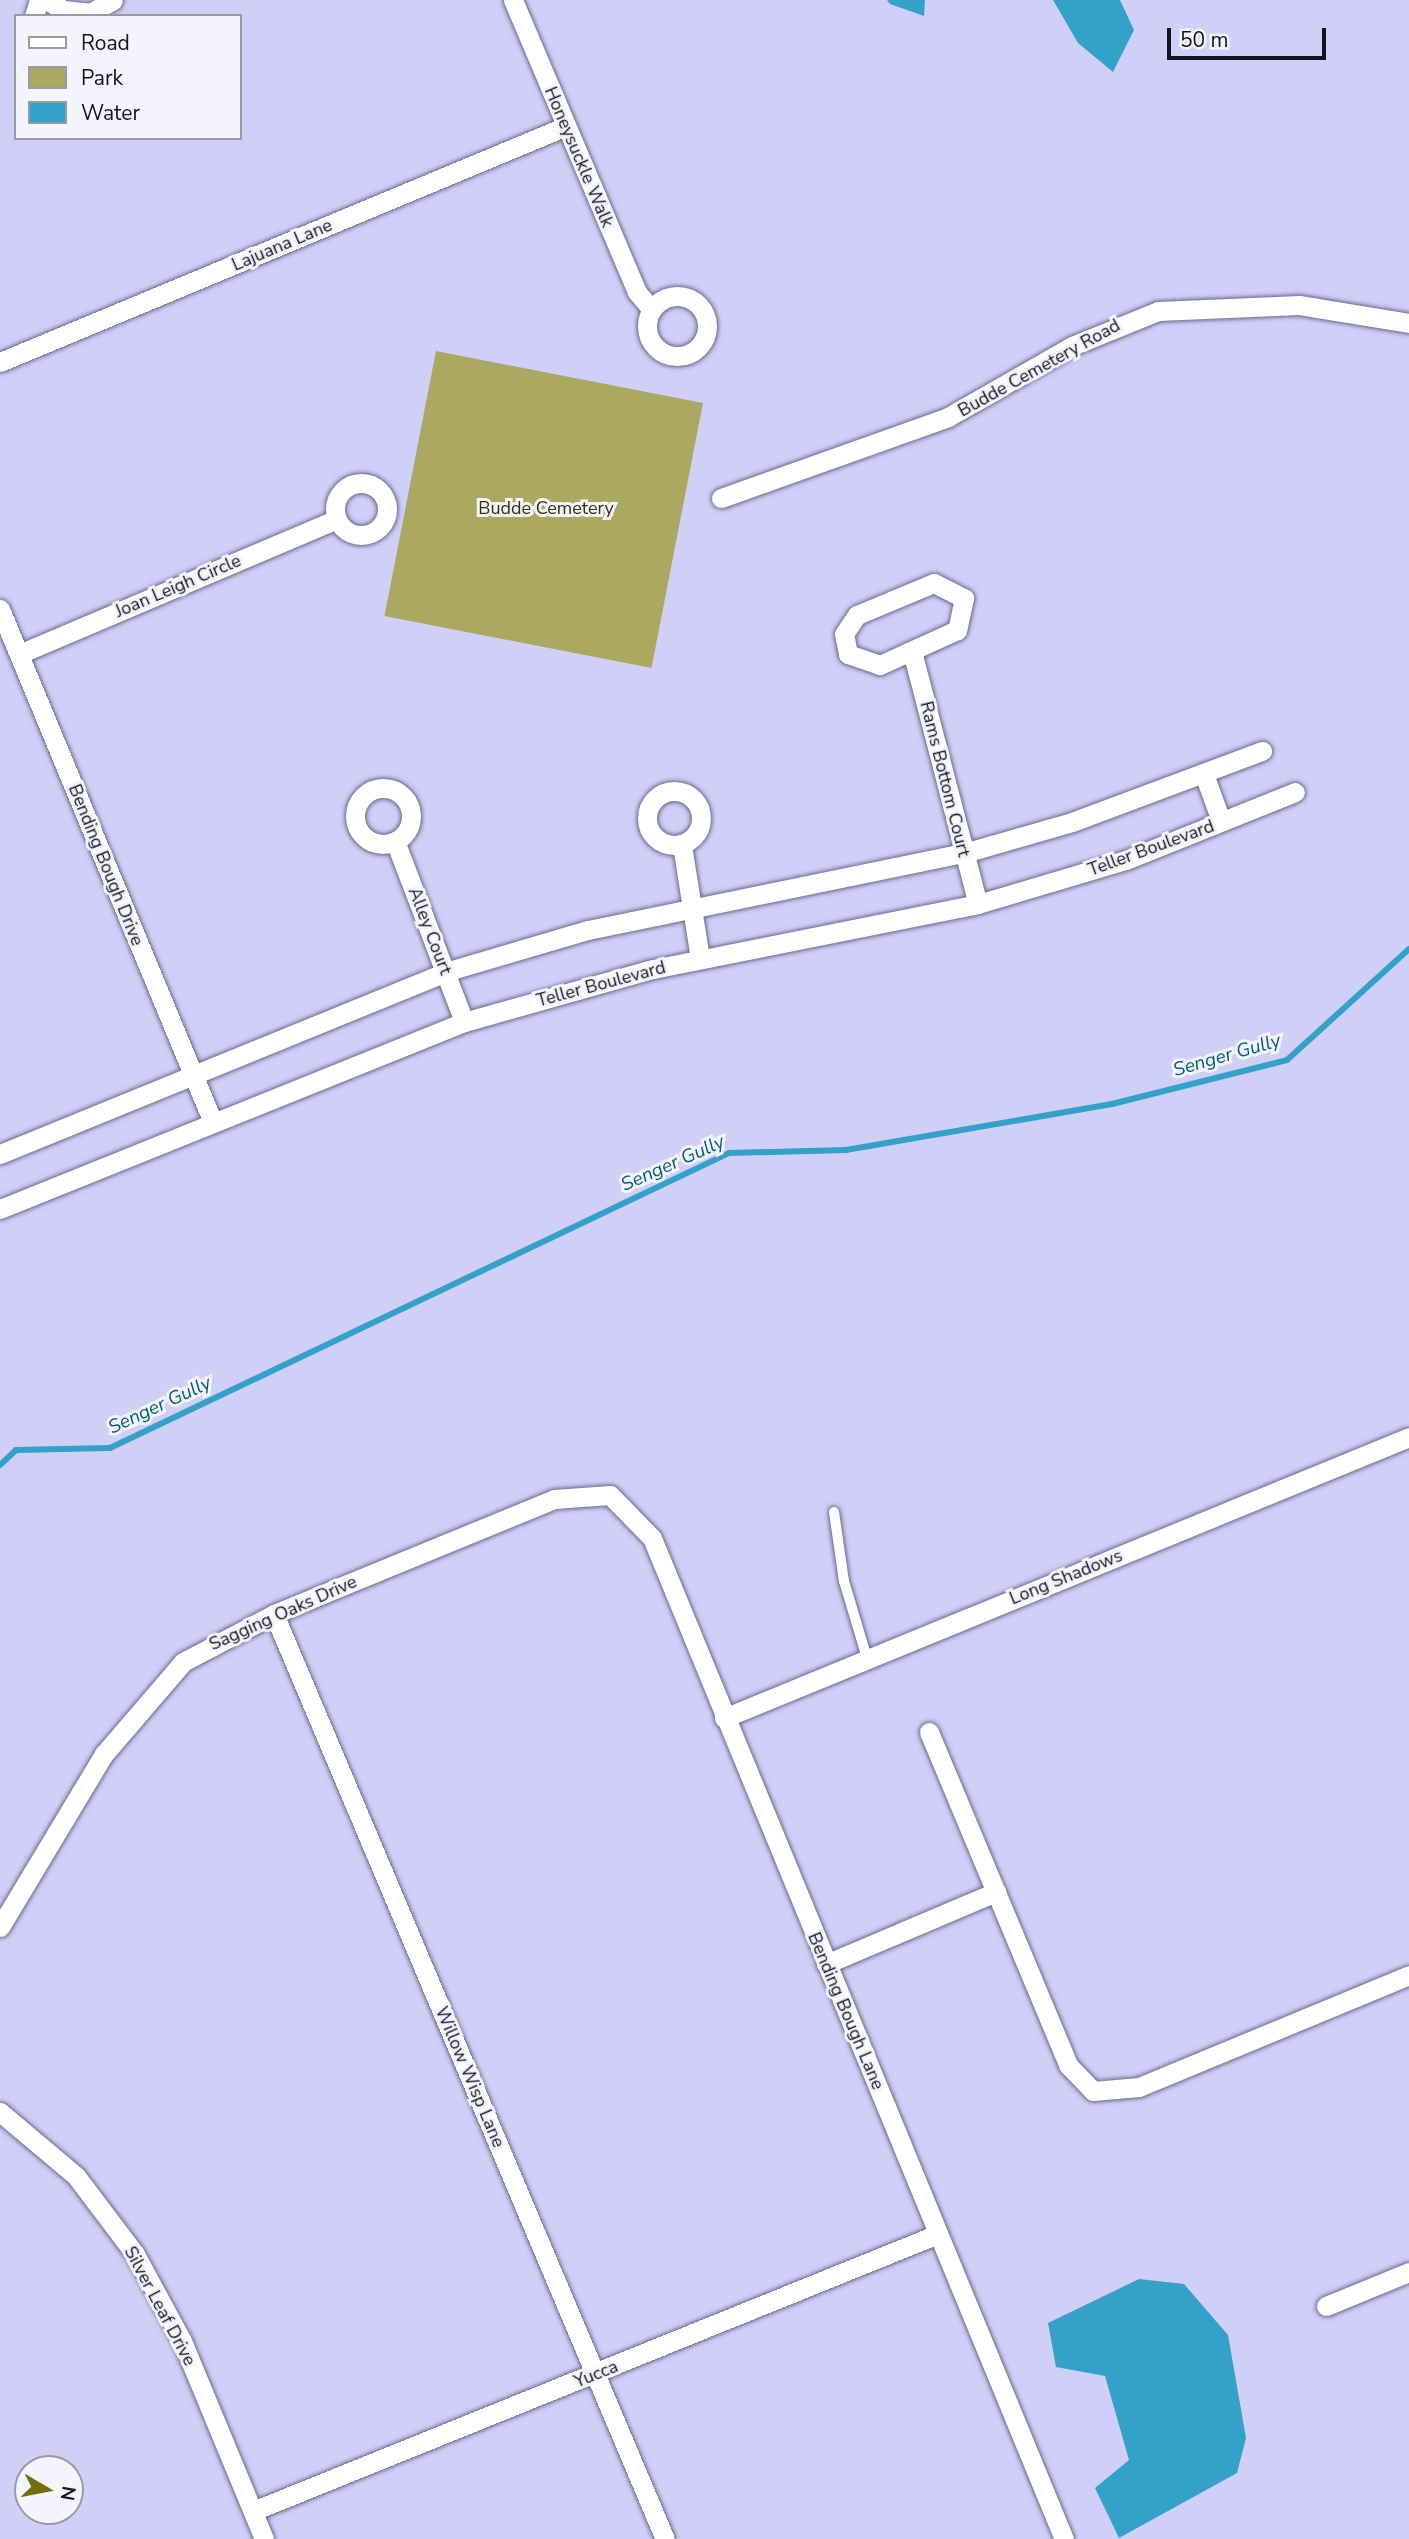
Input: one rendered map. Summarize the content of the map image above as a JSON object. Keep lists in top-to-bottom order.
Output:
{
  "streets": {
    "street": [
      "Honeysuckle Walk",
      "Lajuana Lane",
      "Budde Cemetery Road",
      "Joan Leigh Circle",
      "Rams Bottom Court",
      "Teller Boulevard",
      "Bending Bough Drive",
      "Alley Court",
      "Long Shadows",
      "Sagging Oaks Drive",
      "Bending Bough Lane",
      "Willow Wisp Lane",
      "Silver Leaf Drive",
      "Yucca"
    ]
  },
  "crossings": [
    ["Honeysuckle Walk", "Lajuana Lane"],
    ["Joan Leigh Circle", "Bending Bough Drive"],
    ["Rams Bottom Court", "Teller Boulevard"],
    ["Teller Boulevard", "Bending Bough Drive"],
    ["Teller Boulevard", "Alley Court"],
    ["Long Shadows", "Bending Bough Lane"],
    ["Sagging Oaks Drive", "Bending Bough Lane"],
    ["Sagging Oaks Drive", "Willow Wisp Lane"],
    ["Bending Bough Lane", "Yucca"],
    ["Willow Wisp Lane", "Yucca"],
    ["Silver Leaf Drive", "Yucca"]
  ],
  "water": ["Senger Gully"],
  "parks": ["Budde Cemetery"],
  "legend": ["Road", "Park", "Water"],
  "scale_bar": "50 m",
  "north": "right"
}
